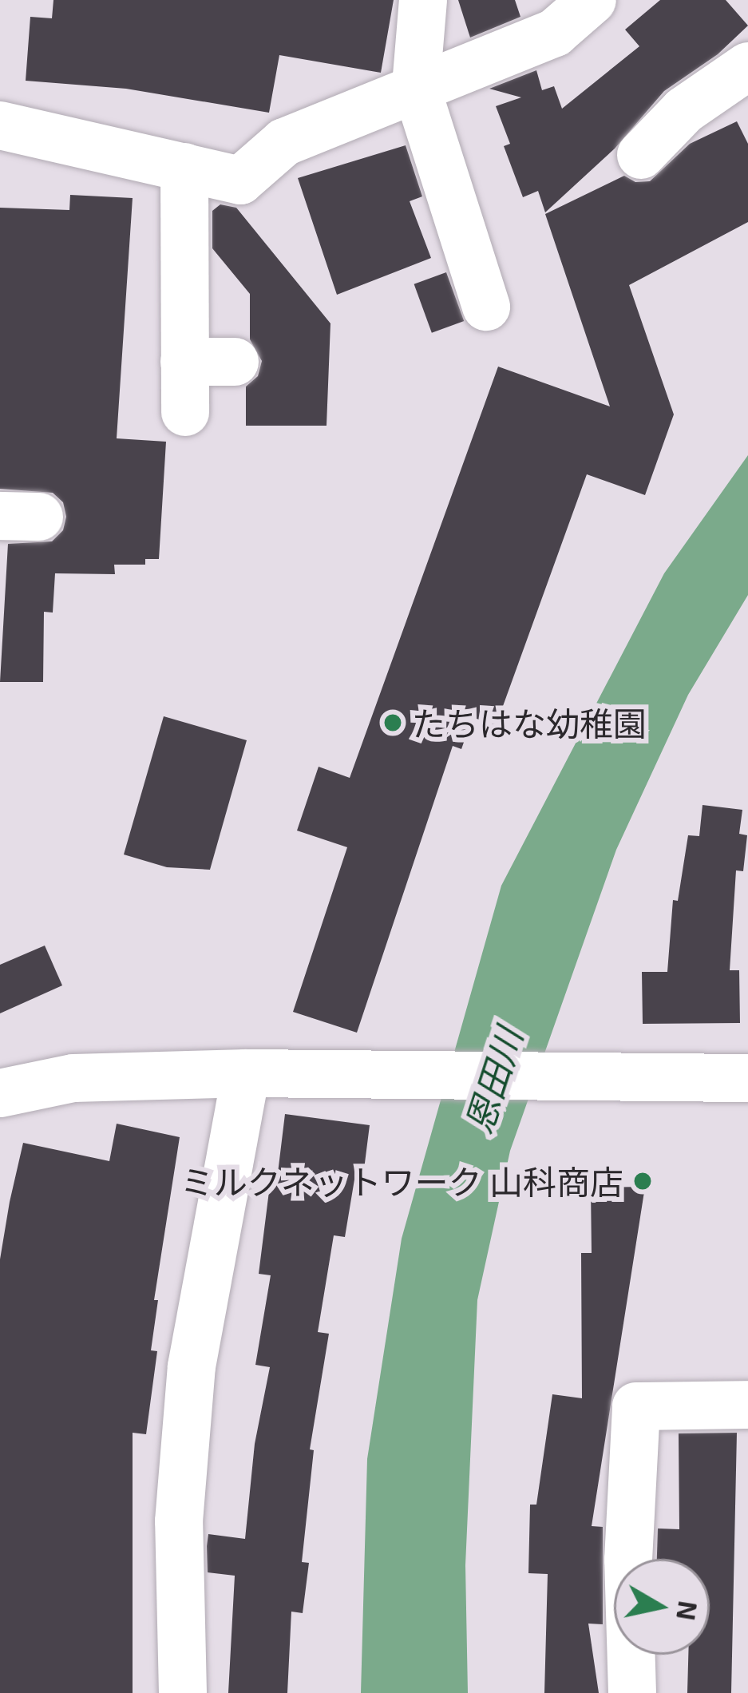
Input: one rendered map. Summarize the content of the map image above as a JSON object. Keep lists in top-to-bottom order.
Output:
{
  "water": ["恩田川"],
  "places": ["たちはな幼稚園", "ミルクネットワーク 山科商店"],
  "north": "right"
}
